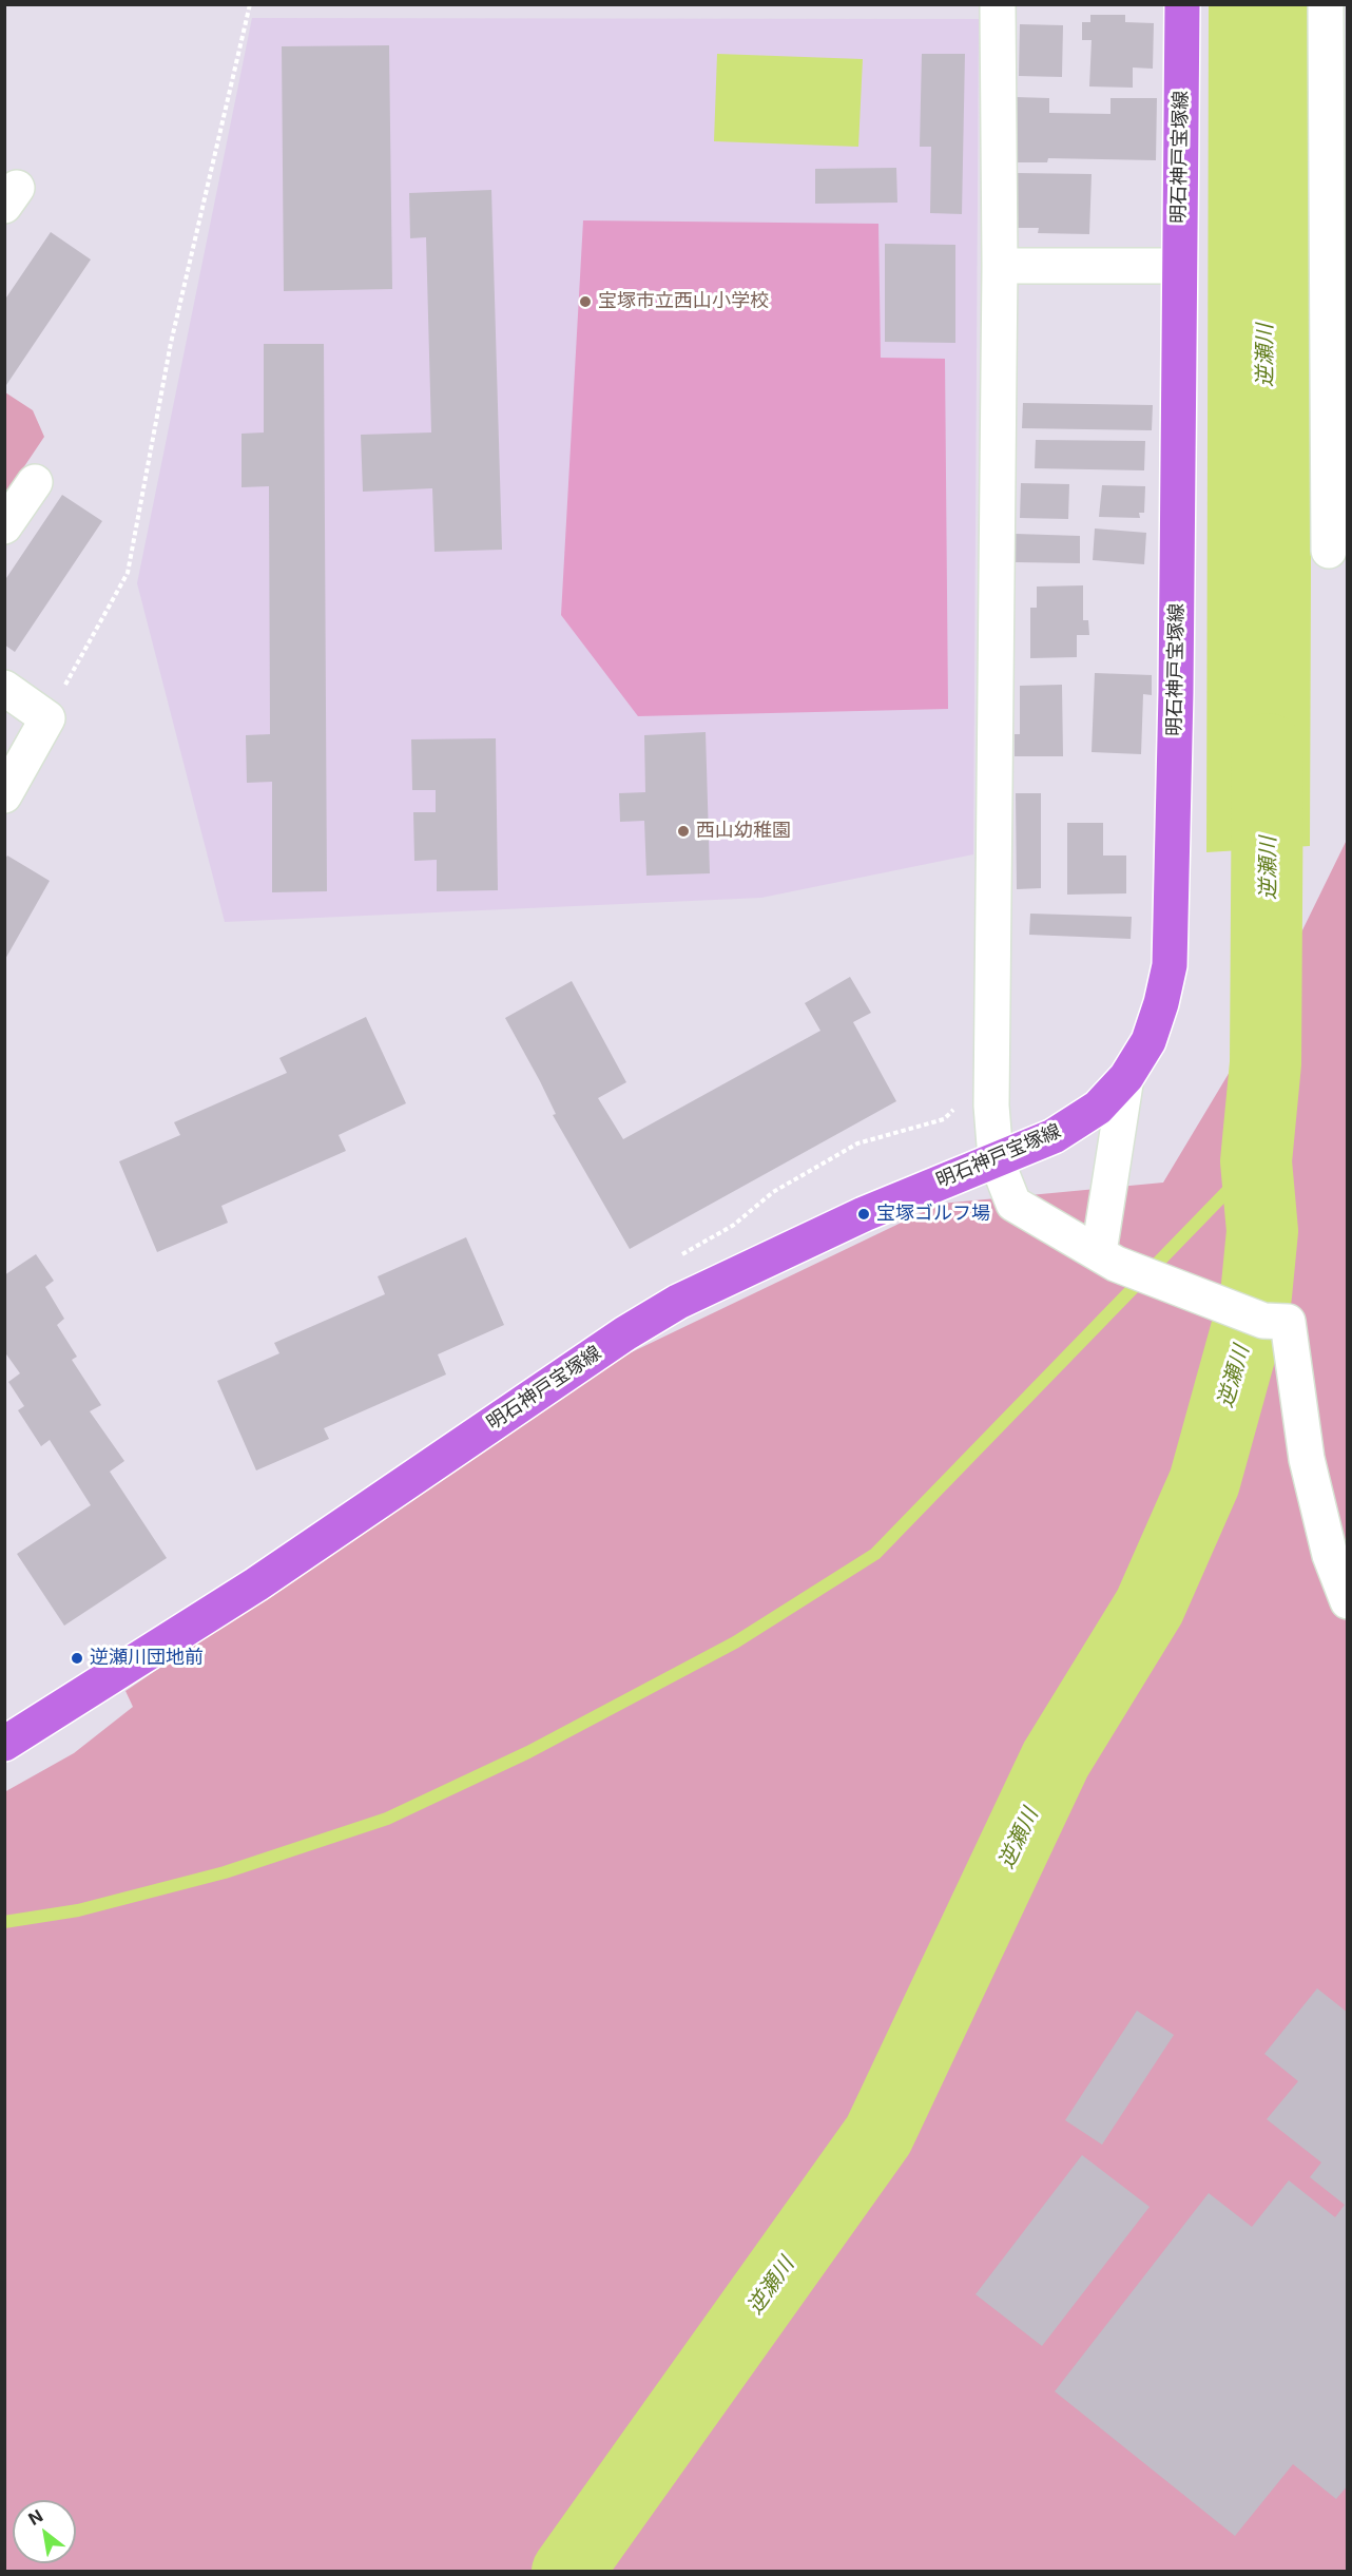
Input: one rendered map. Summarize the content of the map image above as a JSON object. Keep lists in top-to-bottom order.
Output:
{
  "streets": {
    "main road": ["明石神戸宝塚線"]
  },
  "water": ["逆瀬川"],
  "places": [
    "宝塚市立西山小学校",
    "西山幼稚園",
    "宝塚ゴルフ場",
    "逆瀬川団地前"
  ],
  "north": "top left"
}
